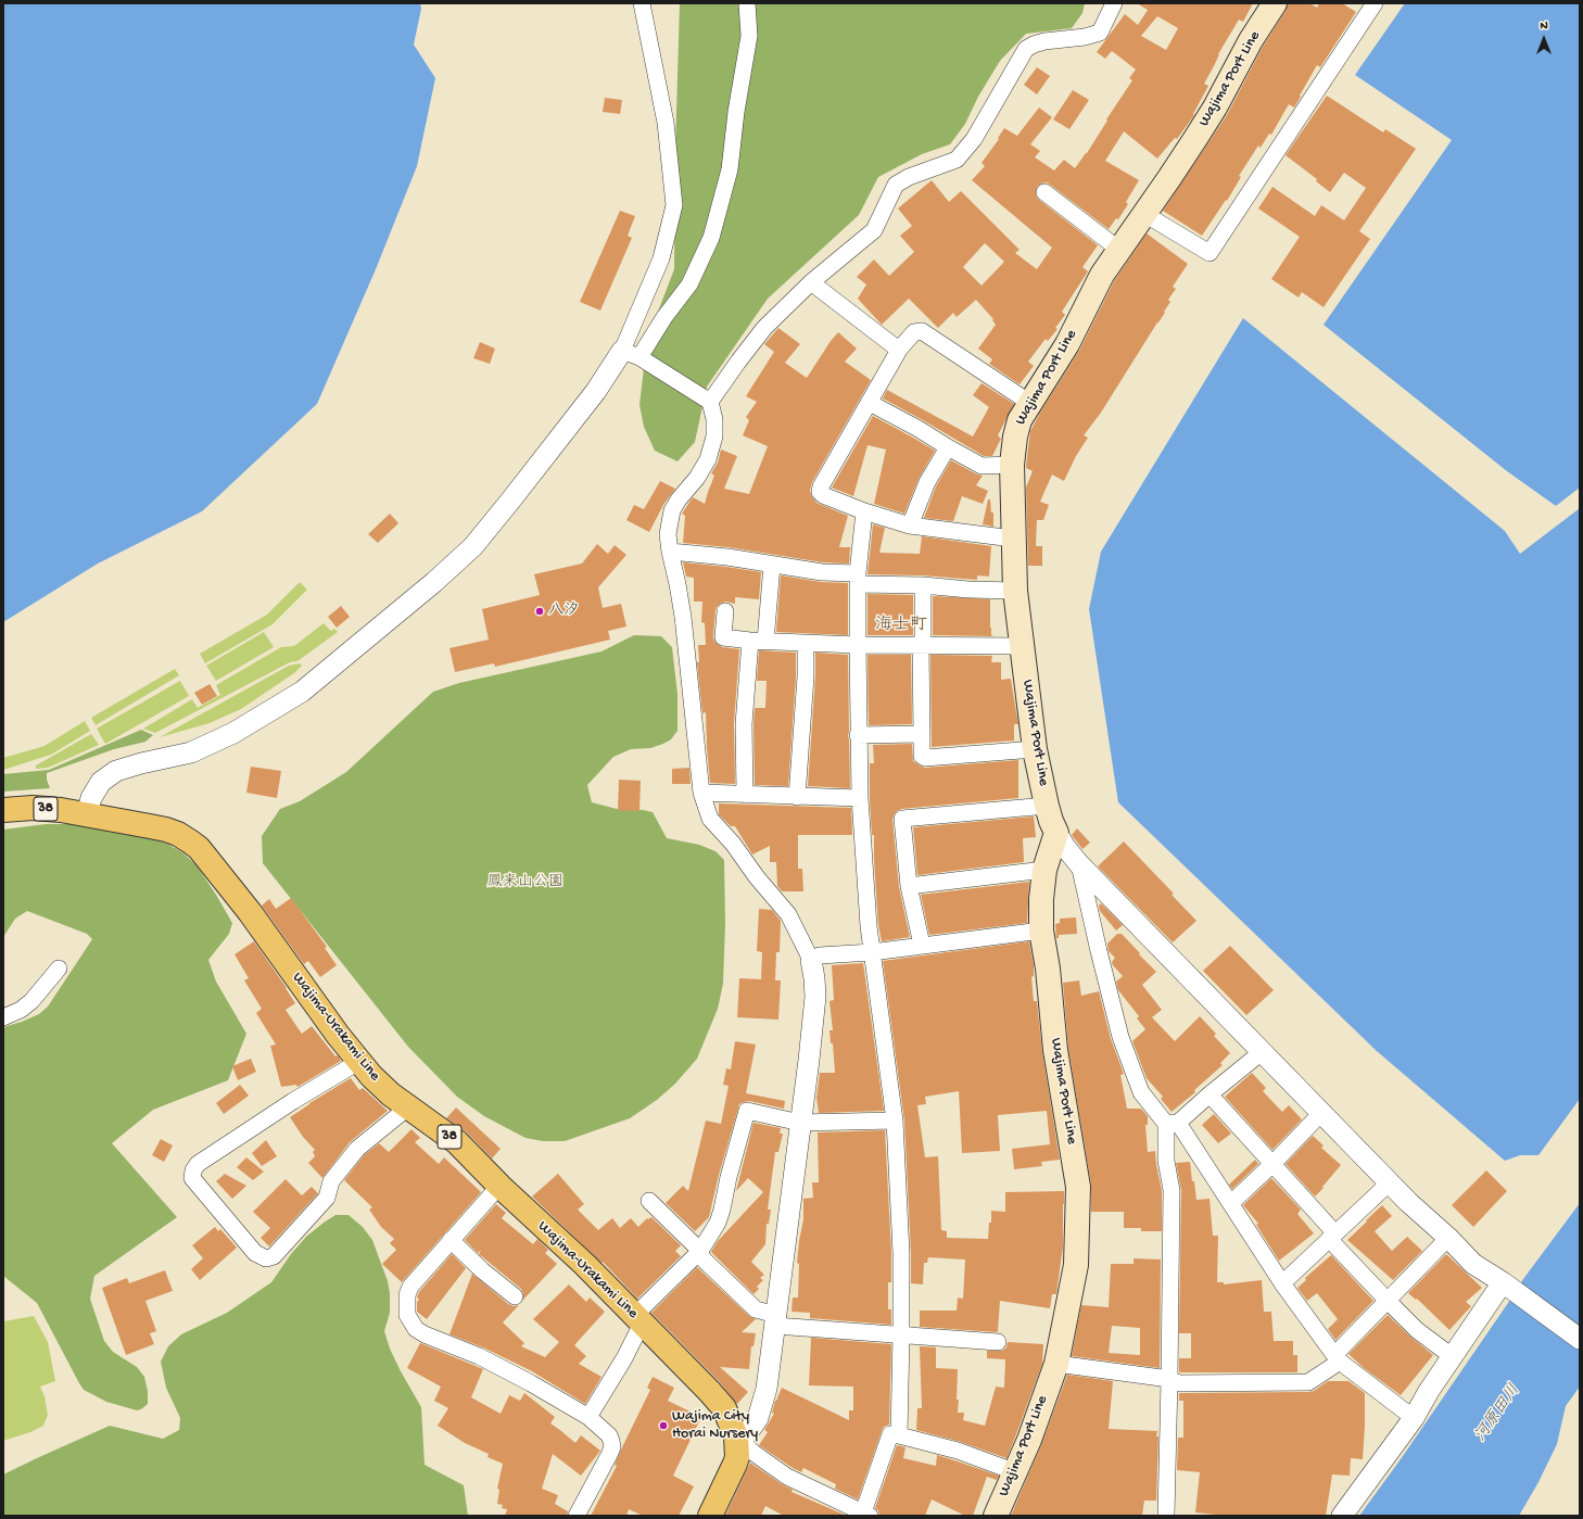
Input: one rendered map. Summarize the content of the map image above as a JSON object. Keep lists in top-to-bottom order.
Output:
{
  "streets": {
    "main road": ["Wajima Port Line", "38", "Wajima-Urakami Line"]
  },
  "districts": ["海士町"],
  "water": ["河原田川"],
  "parks": ["鳳来山公園"],
  "places": ["八汐", "Wajima City Horai Nursery"],
  "north": "top"
}
